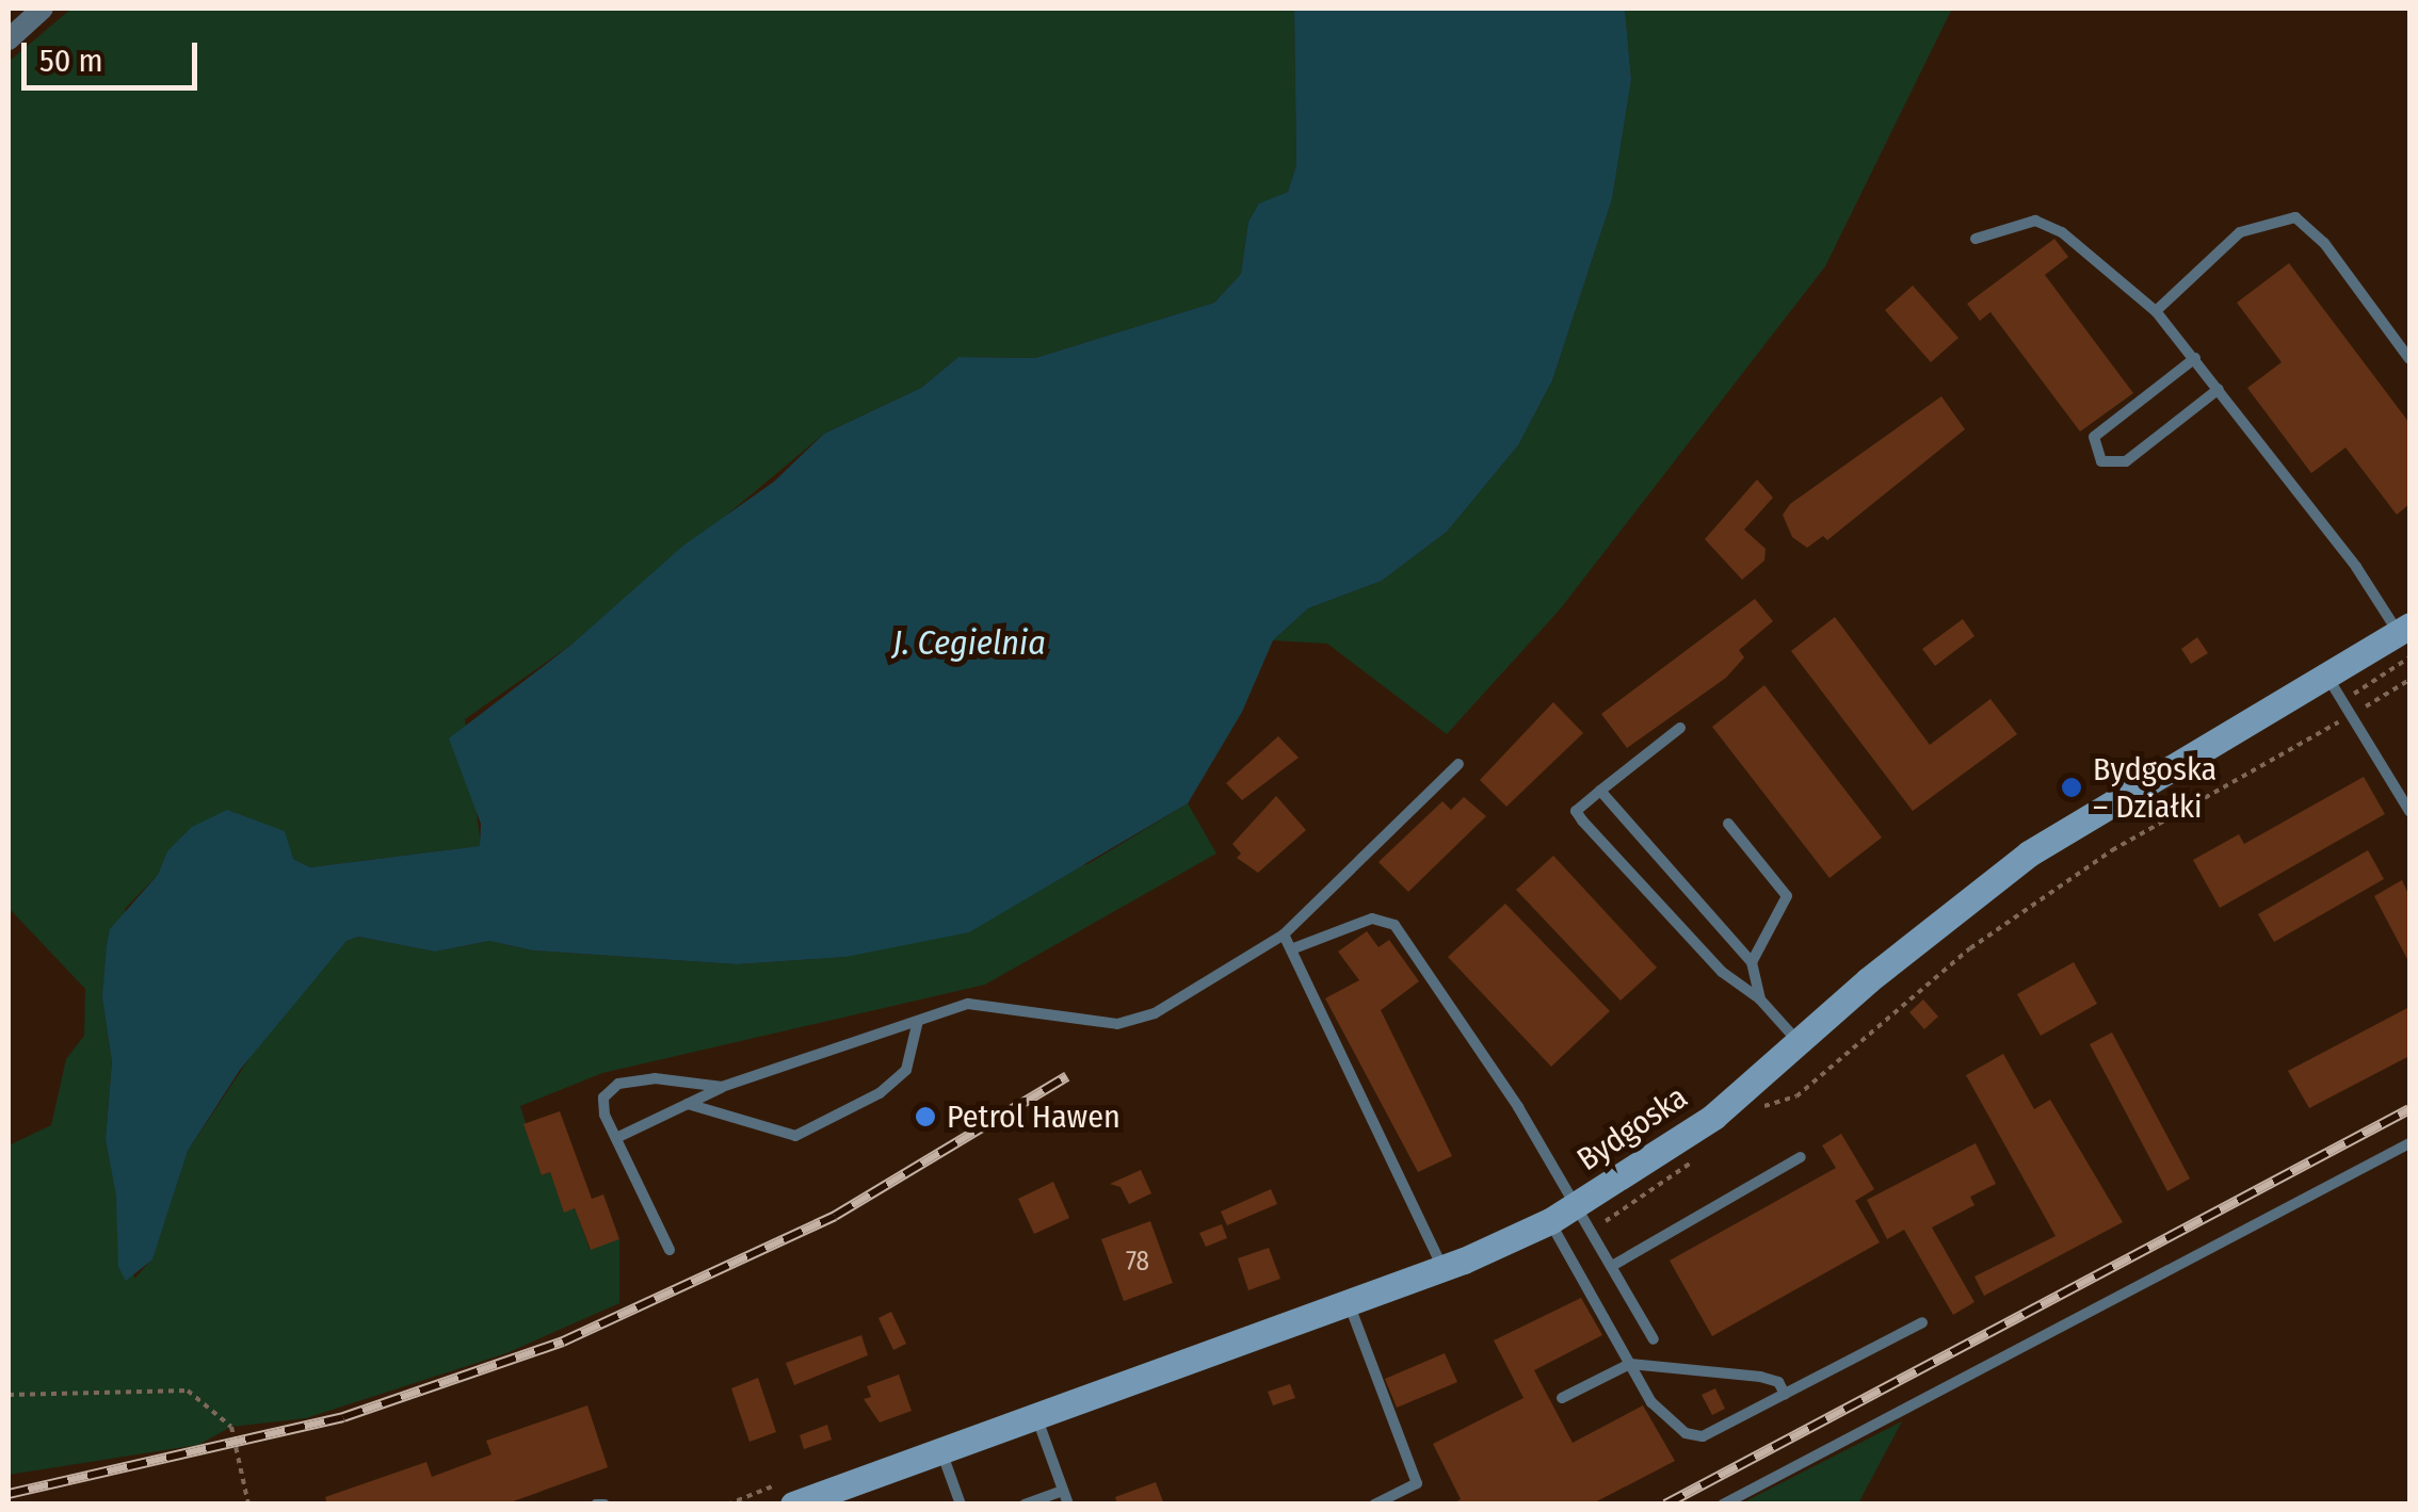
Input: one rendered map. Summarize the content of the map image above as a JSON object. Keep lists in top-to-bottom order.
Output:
{
  "streets": {
    "street": ["Bydgoska"]
  },
  "water": ["J. Cegielnia"],
  "places": ["Bydgoska – Działki", "Petrol Hawen"],
  "house_numbers": ["78"],
  "scale_bar": "50 m"
}
